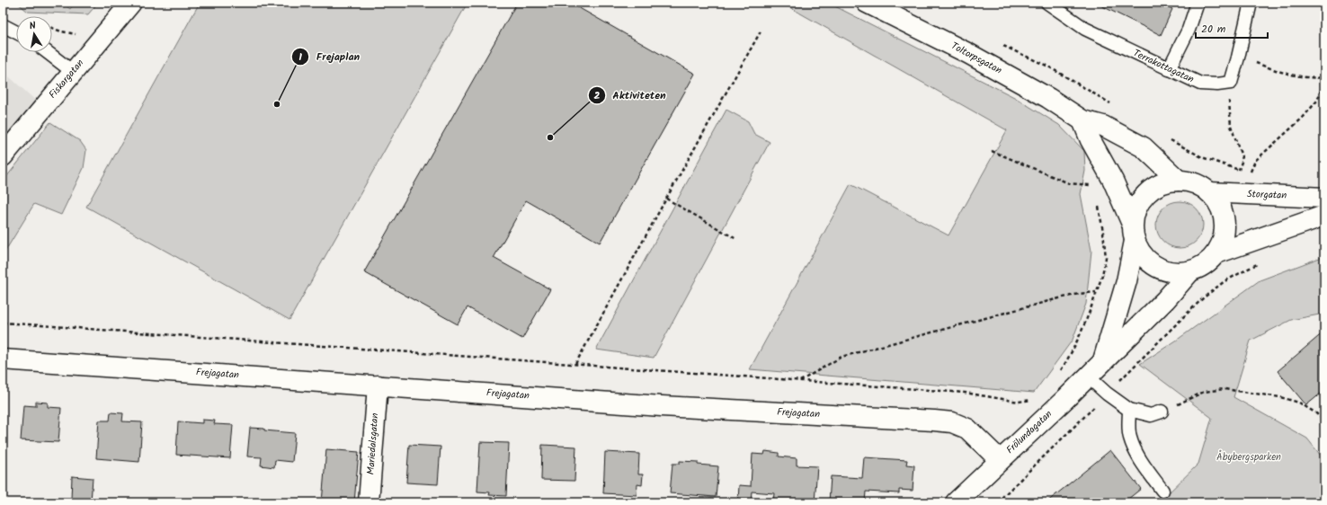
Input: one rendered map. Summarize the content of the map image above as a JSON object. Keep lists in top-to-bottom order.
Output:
{
  "streets": {
    "street": [
      "Toltorpsgatan",
      "Fiskargatan",
      "Storgatan",
      "Frejagatan",
      "Frölundagatan",
      "Mariedalsgatan"
    ],
    "lane": ["Terrakottagatan"]
  },
  "crossings": [
    ["Toltorpsgatan", "Storgatan"],
    ["Toltorpsgatan", "Frölundagatan"],
    ["Storgatan", "Frölundagatan"],
    ["Frejagatan", "Frölundagatan"],
    ["Frejagatan", "Mariedalsgatan"]
  ],
  "parks": ["Åbybergsparken"],
  "places": ["Frejaplan", "Aktiviteten"],
  "scale_bar": "20 m",
  "north": "top"
}
